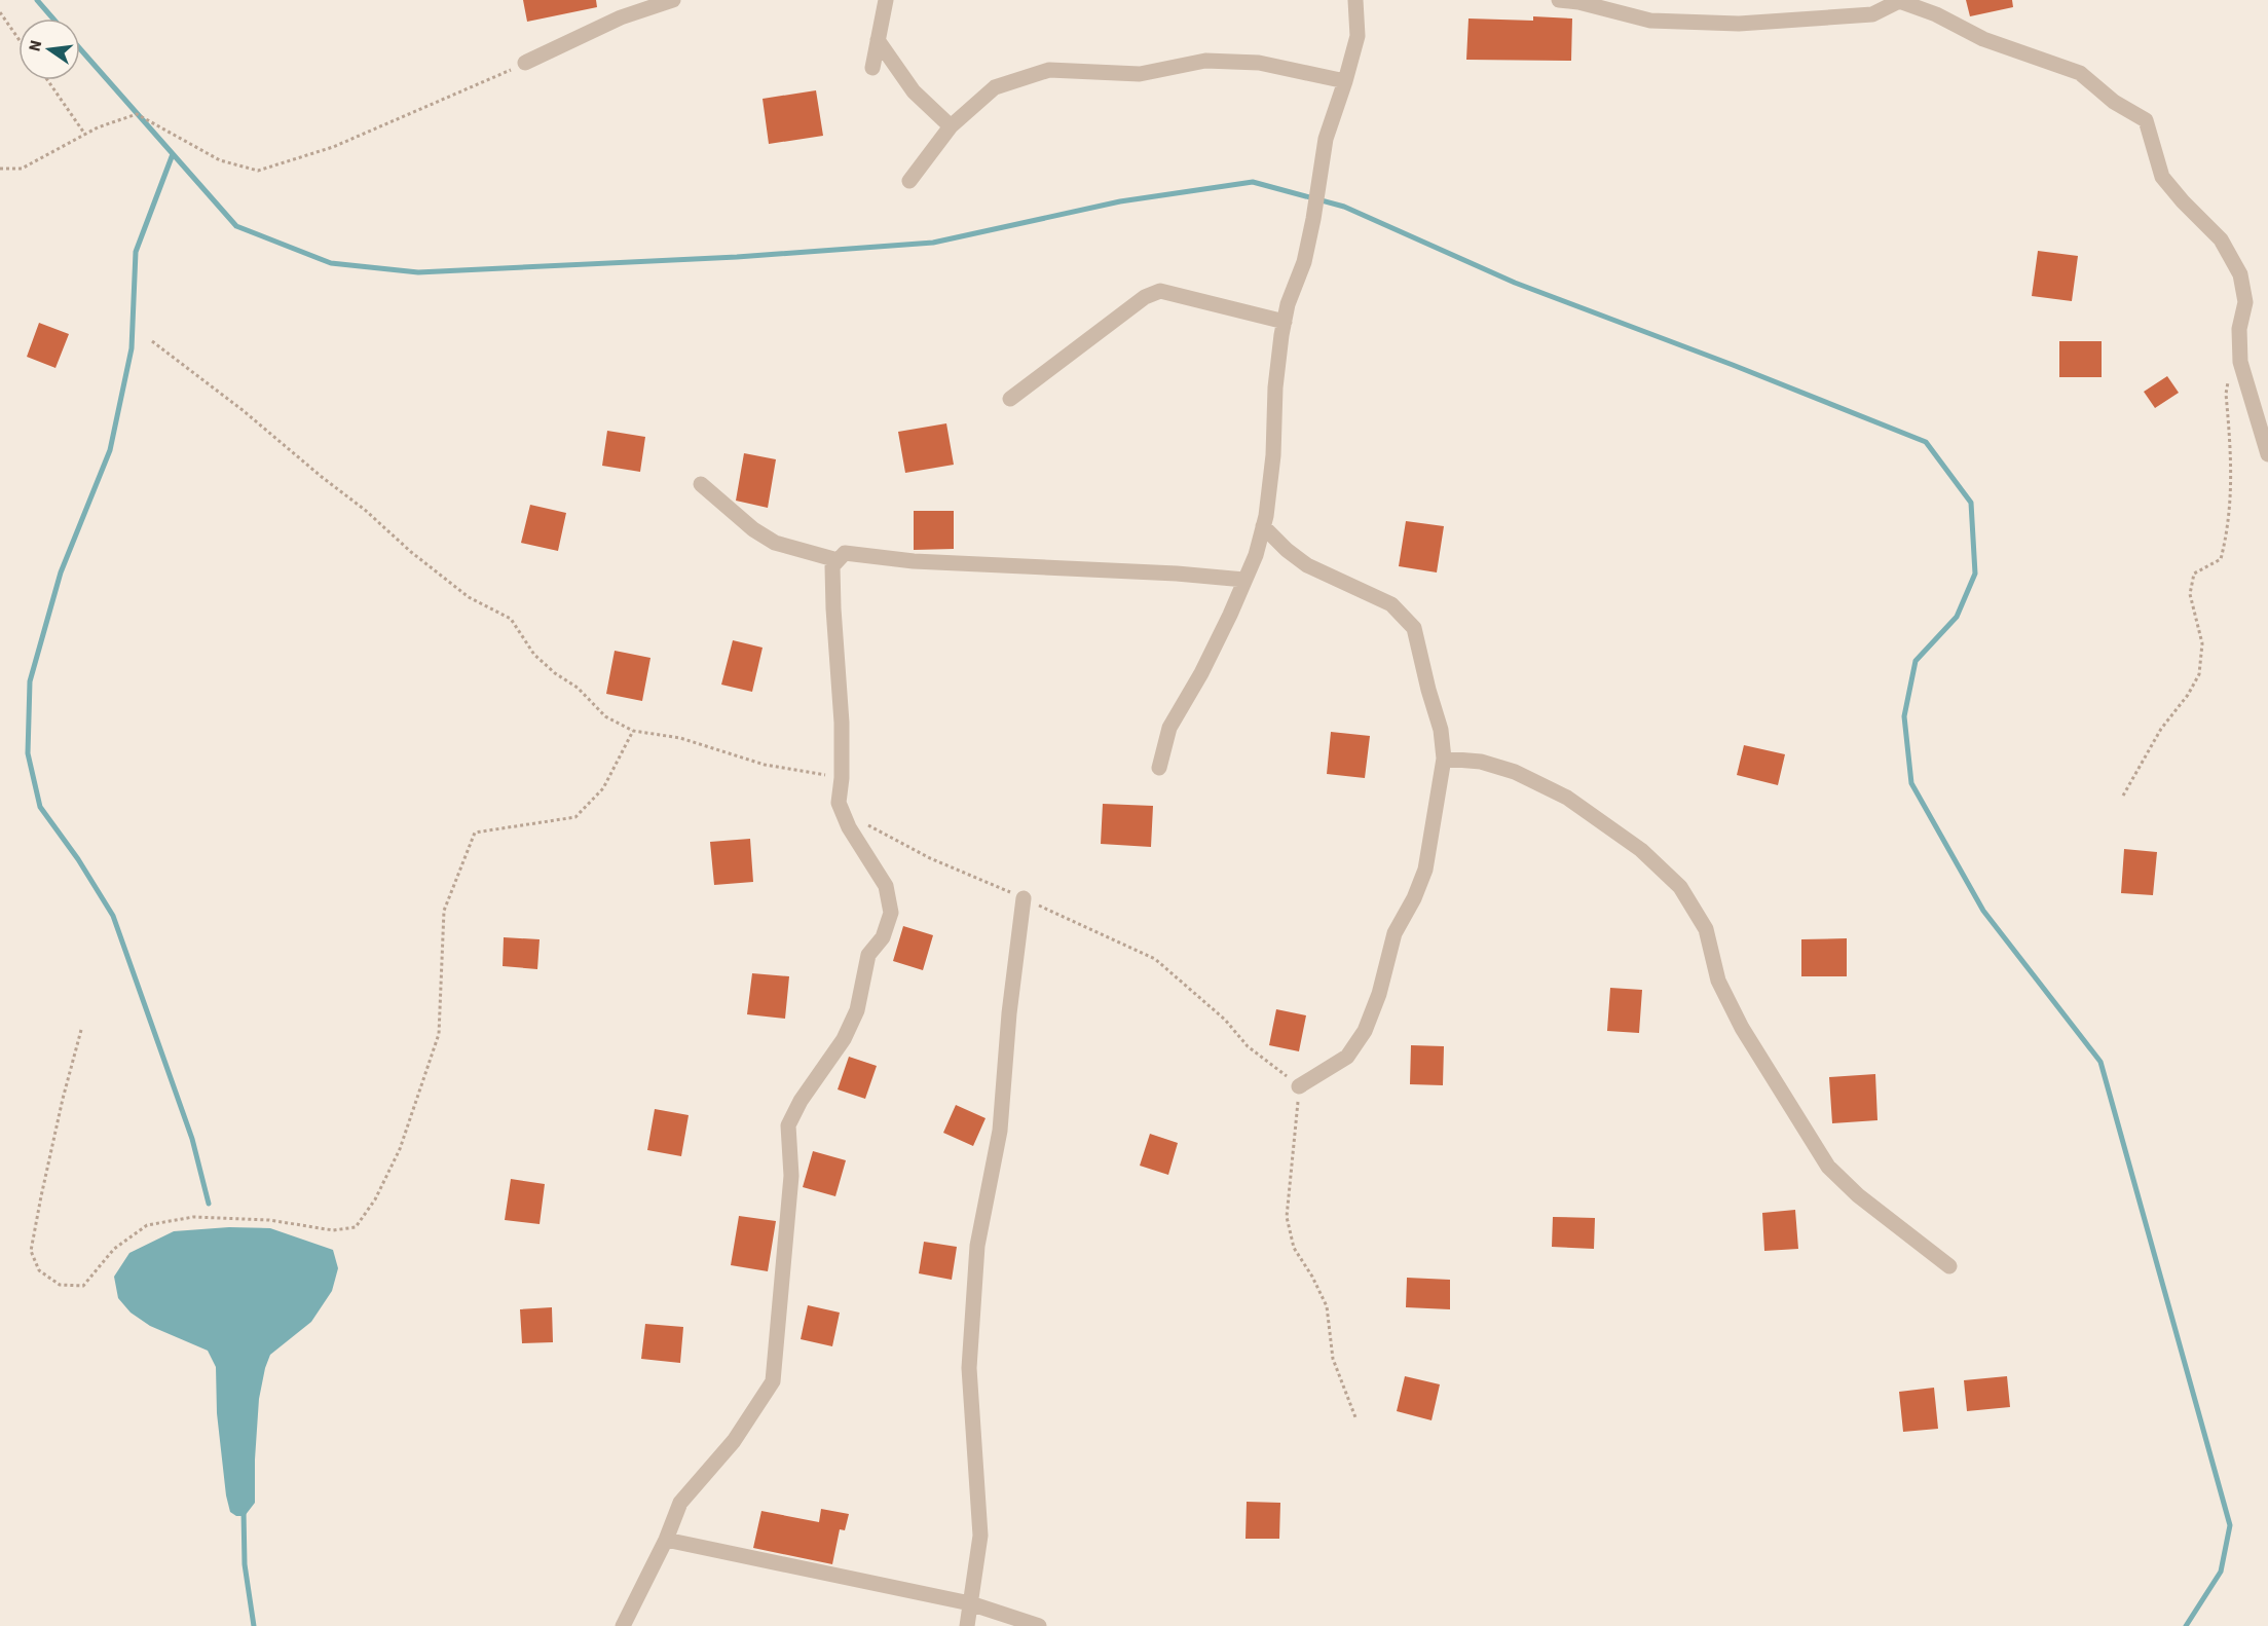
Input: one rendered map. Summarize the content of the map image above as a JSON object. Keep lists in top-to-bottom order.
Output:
{
  "north": "left"
}
